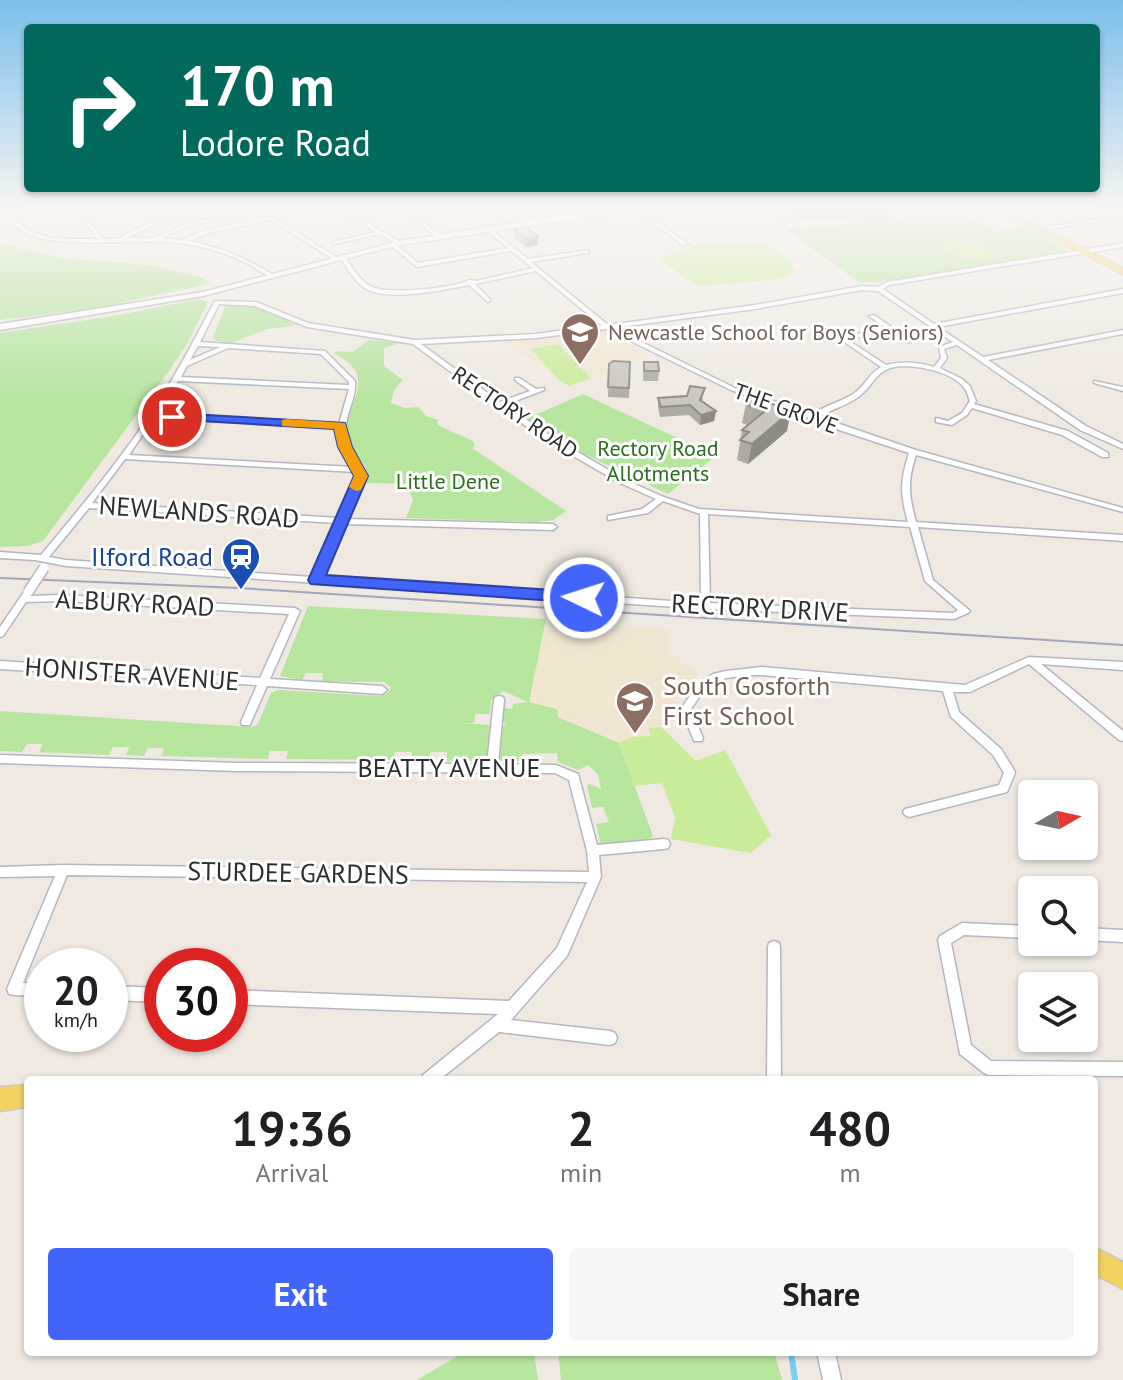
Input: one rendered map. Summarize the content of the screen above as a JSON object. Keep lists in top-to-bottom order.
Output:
{
  "streets": {
    "street": [
      "THE GROVE",
      "RECTORY ROAD",
      "NEWLANDS ROAD",
      "ALBURY ROAD",
      "RECTORY DRIVE",
      "HONISTER AVENUE",
      "BEATTY AVENUE",
      "STURDEE GARDENS"
    ]
  },
  "crossings": [
    ["RECTORY ROAD", "RECTORY DRIVE"],
    ["ALBURY ROAD", "HONISTER AVENUE"],
    ["BEATTY AVENUE", "STURDEE GARDENS"]
  ],
  "parks": ["Rectory Road Allotments", "Little Dene"],
  "places": {
    "school or university": ["Newcastle School for Boys (Seniors)", "South Gosforth First School"],
    "station": ["Ilford Road"]
  },
  "north": "right",
  "page": {
    "turn": ["170 m", "Lodore Road"],
    "speed": "20 km/h",
    "limit": "30",
    "eta": [
      "19:36",
      "Arrival",
      "2",
      "min",
      "480",
      "m"
    ],
    "buttons": ["Exit", "Share"]
  }
}
